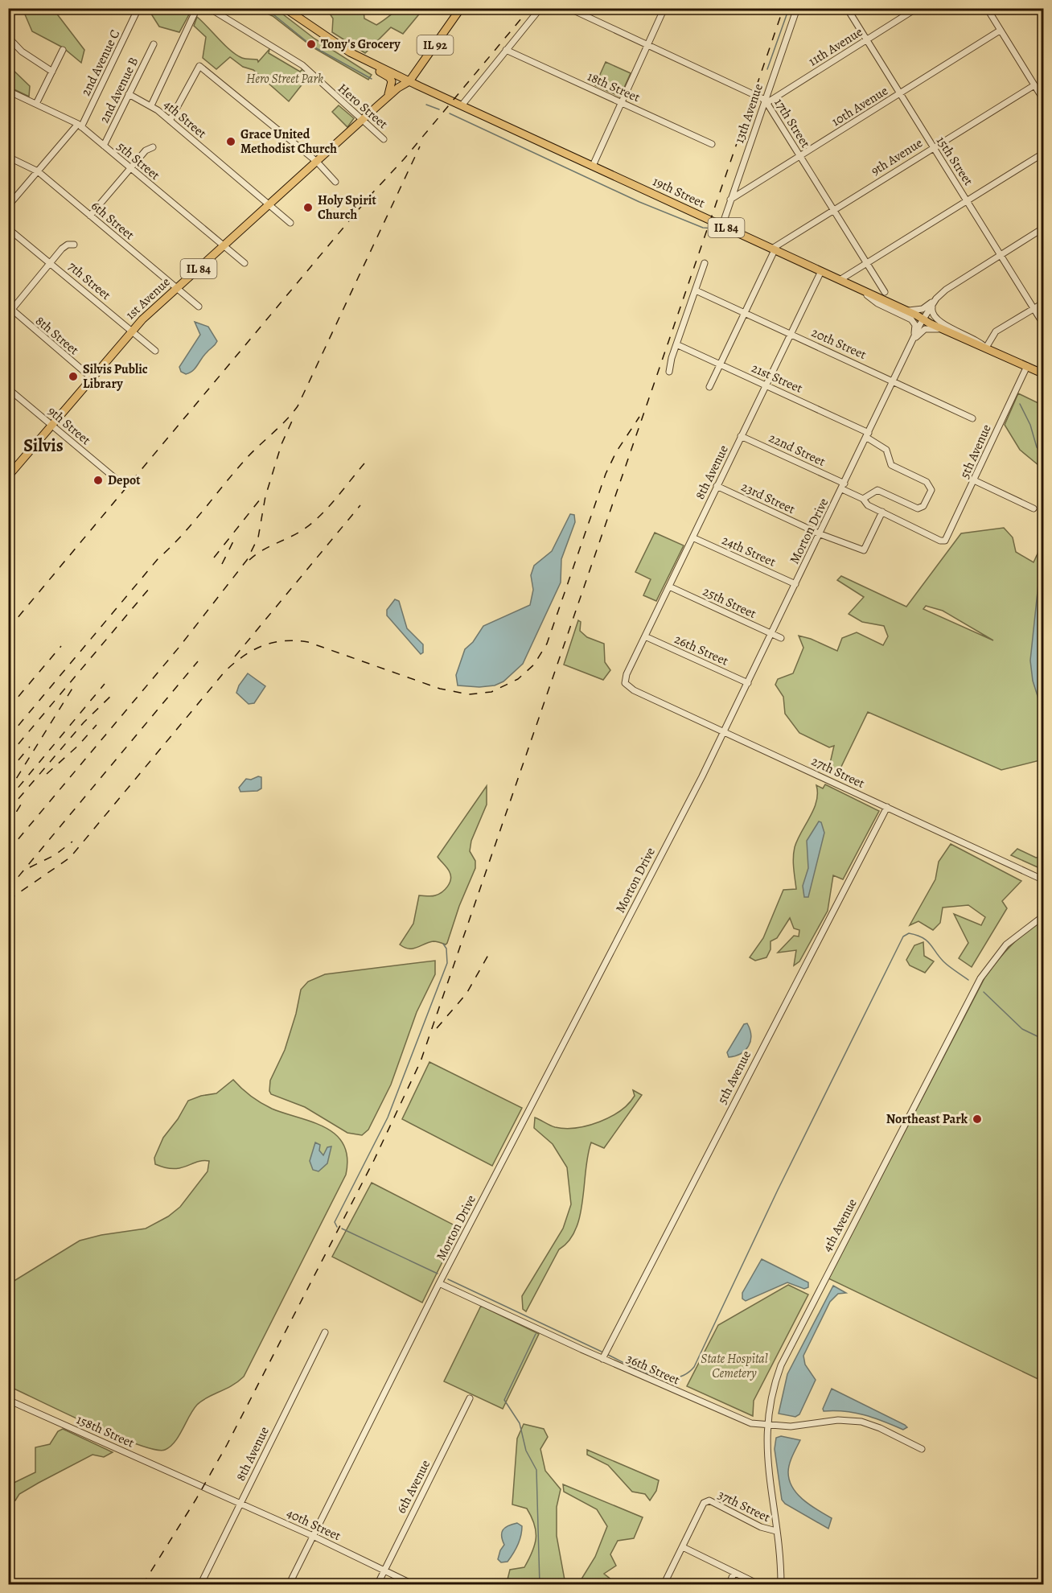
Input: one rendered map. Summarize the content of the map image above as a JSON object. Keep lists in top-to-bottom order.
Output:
{
  "streets": {
    "main road": [
      "IL 92",
      "19th Street",
      "IL 84",
      "1st Avenue"
    ],
    "street": [
      "11th Avenue",
      "2nd Avenue C",
      "18th Street",
      "2nd Avenue B",
      "Hero Street",
      "10th Avenue",
      "13th Avenue",
      "4th Street",
      "17th Street",
      "9th Avenue",
      "5th Street",
      "15th Street",
      "6th Street",
      "7th Street",
      "8th Street",
      "20th Street",
      "21st Street",
      "9th Street",
      "22nd Street",
      "5th Avenue",
      "8th Avenue",
      "23rd Street",
      "Morton Drive",
      "24th Street",
      "25th Street",
      "26th Street",
      "27th Street",
      "4th Avenue",
      "36th Street",
      "158th Street",
      "6th Avenue",
      "37th Street",
      "40th Street"
    ]
  },
  "crossings": [
    ["IL 92", "19th Street"],
    ["IL 92", "1st Avenue"],
    ["11th Avenue", "13th Avenue"],
    ["11th Avenue", "17th Street"],
    ["11th Avenue", "15th Street"],
    ["2nd Avenue C", "5th Street"],
    ["2nd Avenue C", "6th Street"],
    ["2nd Avenue B", "4th Street"],
    ["2nd Avenue B", "5th Street"],
    ["Hero Street", "1st Avenue"],
    ["10th Avenue", "13th Avenue"],
    ["10th Avenue", "17th Street"],
    ["10th Avenue", "15th Street"],
    ["13th Avenue", "17th Street"],
    ["13th Avenue", "19th Street"],
    ["4th Street", "1st Avenue"],
    ["17th Street", "9th Avenue"],
    ["9th Avenue", "15th Street"],
    ["9th Avenue", "19th Street"],
    ["5th Street", "1st Avenue"],
    ["15th Street", "Morton Drive"],
    ["19th Street", "1st Avenue"],
    ["19th Street", "5th Avenue"],
    ["19th Street", "8th Avenue"],
    ["19th Street", "Morton Drive"],
    ["6th Street", "1st Avenue"],
    ["7th Street", "1st Avenue"],
    ["1st Avenue", "8th Street"],
    ["1st Avenue", "9th Street"],
    ["20th Street", "8th Avenue"],
    ["20th Street", "Morton Drive"],
    ["21st Street", "22nd Street"],
    ["21st Street", "8th Avenue"],
    ["21st Street", "Morton Drive"],
    ["22nd Street", "5th Avenue"],
    ["22nd Street", "8th Avenue"],
    ["22nd Street", "23rd Street"],
    ["22nd Street", "Morton Drive"],
    ["5th Avenue", "27th Street"],
    ["5th Avenue", "36th Street"],
    ["8th Avenue", "23rd Street"],
    ["8th Avenue", "24th Street"],
    ["8th Avenue", "25th Street"],
    ["8th Avenue", "26th Street"],
    ["8th Avenue", "27th Street"],
    ["8th Avenue", "40th Street"],
    ["23rd Street", "Morton Drive"],
    ["Morton Drive", "24th Street"],
    ["Morton Drive", "25th Street"],
    ["Morton Drive", "26th Street"],
    ["Morton Drive", "27th Street"],
    ["Morton Drive", "36th Street"],
    ["Morton Drive", "40th Street"],
    ["4th Avenue", "36th Street"],
    ["4th Avenue", "37th Street"],
    ["158th Street", "40th Street"],
    ["6th Avenue", "40th Street"]
  ],
  "districts": ["Silvis"],
  "parks": ["Hero Street Park", "State Hospital Cemetery"],
  "places": [
    "Tony's Grocery",
    "Grace United Methodist Church",
    "Holy Spirit Church",
    "Silvis Public Library",
    "Depot",
    "Northeast Park"
  ]
}
